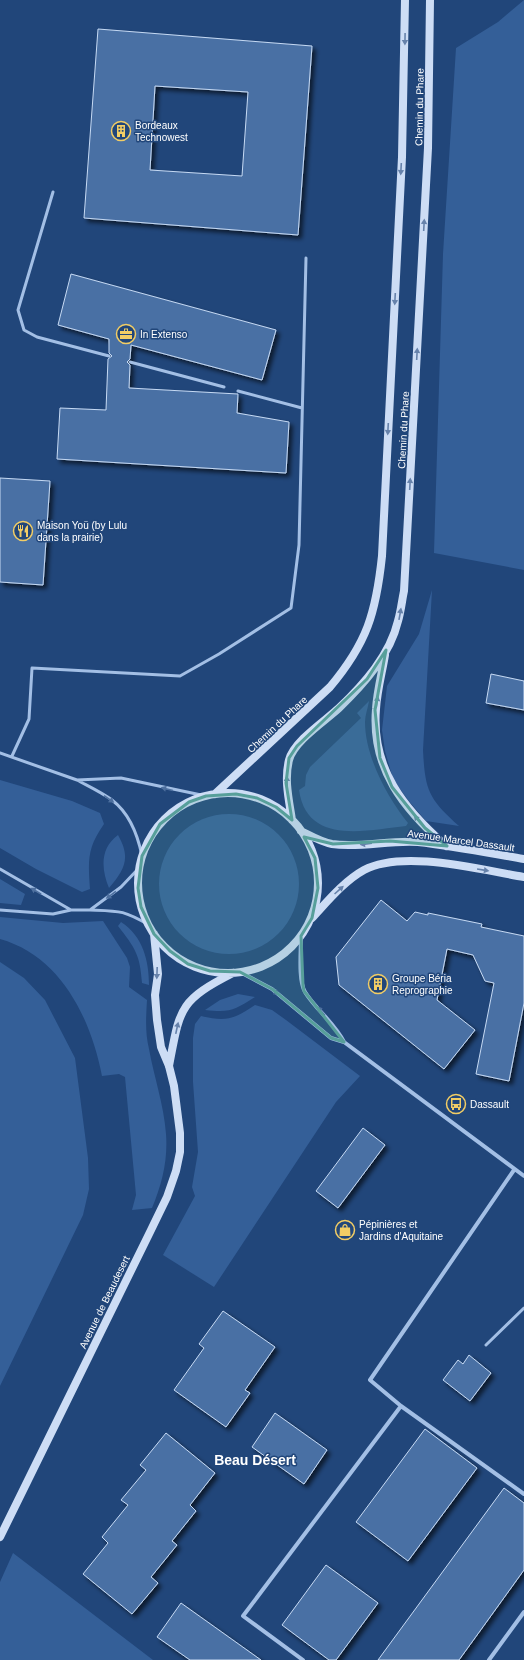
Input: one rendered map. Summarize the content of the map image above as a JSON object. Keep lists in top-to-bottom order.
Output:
{
  "streets": {
    "main road": ["Chemin du Phare", "Avenue Marcel Dassault", "Avenue de Beaudesert"]
  },
  "one_way": ["Avenue Marcel Dassault"],
  "districts": ["Beau Désert"],
  "places": {
    "building": ["Bordeaux Technowest", "Groupe Béria Reprographie"],
    "office": ["In Extenso"],
    "restaurant": ["Maison Yoü (by Lulu dans la prairie)"],
    "bus stop": ["Dassault"],
    "shop": ["Pépinières et Jardins d'Aquitaine"]
  }
}
